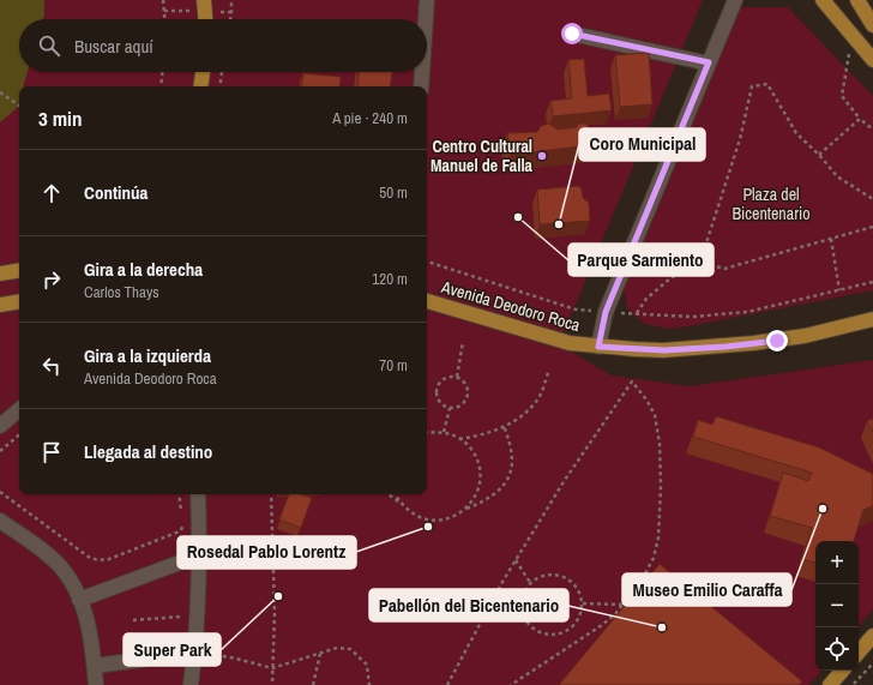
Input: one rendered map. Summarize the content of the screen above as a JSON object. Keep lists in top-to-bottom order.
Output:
{
  "streets": {
    "main road": ["Avenida Deodoro Roca"]
  },
  "parks": ["Plaza del Bicentenario"],
  "places": [
    "Centro Cultural Manuel de Falla",
    "Parque Sarmiento",
    "Coro Municipal",
    "Museo Emilio Caraffa",
    "Rosedal Pablo Lorentz",
    "Super Park",
    "Pabellón del Bicentenario"
  ],
  "page": {
    "search": "Buscar aquí",
    "heading": ["3 min", "A pie · 240 m"],
    "list": [
      ["Continúa", "50 m"],
      ["Gira a la derecha", "Carlos Thays", "120 m"],
      ["Gira a la izquierda", "Avenida Deodoro Roca", "70 m"],
      "Llegada al destino"
    ],
    "map_buttons": ["+", "−"]
  }
}
